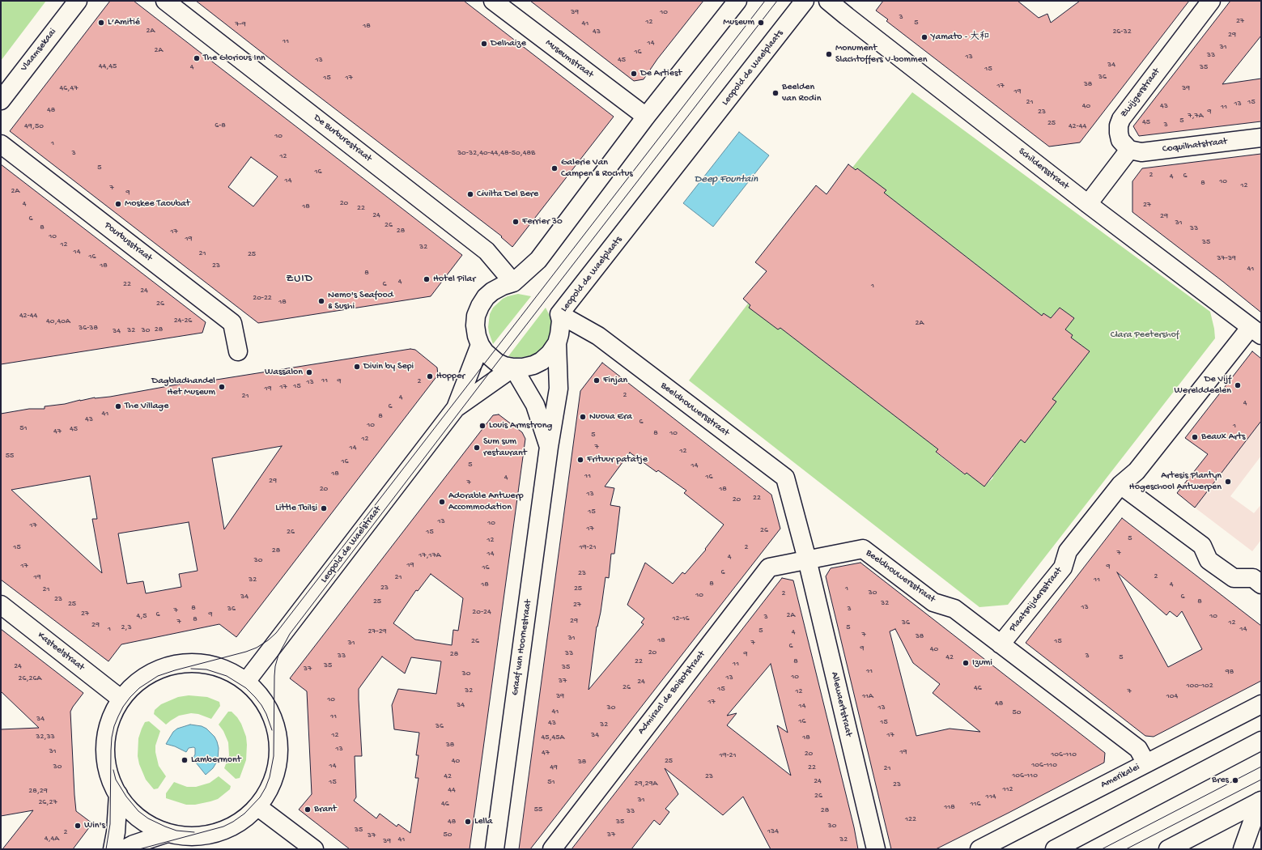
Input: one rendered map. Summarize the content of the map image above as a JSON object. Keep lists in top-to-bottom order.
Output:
{
  "streets": {
    "street": [
      "Vlaamsekaai",
      "Museumstraat",
      "Leopold de Waelplaats",
      "Zwijgerstraat",
      "De Burburestraat",
      "Coquilhatstraat",
      "Schildersstraat",
      "Pourbusstraat",
      "Beeldhouwersstraat",
      "Leopold de Waelstraat",
      "Plaatsnijdersstraat",
      "Graaf van Hoornestraat",
      "Kasteelstraat",
      "Admiraal de Boisotstraat",
      "Allewaertstraat",
      "Amerikalei"
    ]
  },
  "crossings": [
    ["Museumstraat", "Leopold de Waelplaats"],
    ["Leopold de Waelplaats", "De Burburestraat"],
    ["Leopold de Waelplaats", "Beeldhouwersstraat"],
    ["Leopold de Waelplaats", "Leopold de Waelstraat"],
    ["Leopold de Waelplaats", "Graaf van Hoornestraat"],
    ["Zwijgerstraat", "Coquilhatstraat"],
    ["Schildersstraat", "Plaatsnijdersstraat"],
    ["Beeldhouwersstraat", "Plaatsnijdersstraat"],
    ["Beeldhouwersstraat", "Admiraal de Boisotstraat"],
    ["Beeldhouwersstraat", "Allewaertstraat"],
    ["Beeldhouwersstraat", "Amerikalei"],
    ["Leopold de Waelstraat", "Graaf van Hoornestraat"],
    ["Admiraal de Boisotstraat", "Allewaertstraat"]
  ],
  "districts": ["ZUID"],
  "water": ["Deep Fountain"],
  "parks": ["Clara Peetershof"],
  "places": [
    "L’Amitié",
    "Museum",
    "Yamato - 大和",
    "Delhaize",
    "Monument Slachtoffers V-bommen",
    "The Glorious Inn",
    "De Artiest",
    "Beelden van Rodin",
    "Galerie Van Campen & Rochtus",
    "Civilta Del Bere",
    "Moskee Taoubat",
    "Ferrier 30",
    "Hotel Pilar",
    "Nemo's Seafood & Sushi",
    "Divin by Sepi",
    "Wassalon",
    "Hopper",
    "Finjan",
    "De Vijf Werelddeelen",
    "Dagbladhandel Het Museum",
    "The Village",
    "Nuova Era",
    "Louis Armstrong",
    "Beaux Arts",
    "Sum sum restaurant",
    "Frituur patatje",
    "Artesis Plantyn Hogeschool Antwerpen",
    "Adorable Antwerp Accommodation",
    "Little Tbilsi",
    "Izumi",
    "Lambermont",
    "Bres",
    "Brant",
    "Lella",
    "Win's"
  ],
  "house_numbers": [
    "39",
    "10",
    "3",
    "27",
    "12",
    "5",
    "41",
    "7-9",
    "18",
    "2A",
    "43",
    "26-32",
    "29",
    "11",
    "14",
    "31",
    "2A",
    "16",
    "33",
    "13",
    "13",
    "45",
    "34",
    "44,45",
    "4",
    "35",
    "15",
    "36",
    "15",
    "17",
    "38",
    "17",
    "46,47",
    "39",
    "19",
    "21",
    "15",
    "13",
    "40",
    "43",
    "11",
    "48",
    "23",
    "9",
    "7,7A",
    "5",
    "45",
    "25",
    "3",
    "6-8",
    "49,50",
    "42-44",
    "10",
    "1",
    "3",
    "30-32,40-44,48-50,48B",
    "12",
    "5",
    "16",
    "2",
    "6",
    "4",
    "14",
    "10",
    "8",
    "12",
    "7",
    "2A",
    "9",
    "20",
    "4",
    "27",
    "18",
    "22",
    "24",
    "29",
    "6",
    "31",
    "26",
    "8",
    "33",
    "28",
    "17",
    "10",
    "19",
    "35",
    "12",
    "32",
    "14",
    "21",
    "25",
    "16",
    "37-39",
    "18",
    "23",
    "41",
    "8",
    "4",
    "22",
    "6",
    "1",
    "24",
    "20-22",
    "18",
    "26",
    "42-44",
    "24-26",
    "40,40A",
    "2A",
    "36-38",
    "28",
    "32",
    "30",
    "34",
    "11",
    "9",
    "2",
    "13",
    "15",
    "17",
    "19",
    "2",
    "21",
    "4",
    "4",
    "6",
    "41",
    "8",
    "43",
    "6",
    "10",
    "1",
    "51",
    "45",
    "47",
    "8",
    "10",
    "5",
    "12",
    "7",
    "14",
    "12",
    "55",
    "16",
    "5",
    "14",
    "18",
    "11",
    "16",
    "4",
    "29",
    "7",
    "20",
    "18",
    "13",
    "22",
    "20",
    "15",
    "13",
    "10",
    "17",
    "17",
    "26",
    "26",
    "15",
    "5",
    "12",
    "15",
    "19-21",
    "2",
    "28",
    "7",
    "14",
    "17,17A",
    "4",
    "30",
    "19",
    "17",
    "9",
    "16",
    "6",
    "23",
    "2",
    "19",
    "21",
    "32",
    "11",
    "8",
    "18",
    "4",
    "23",
    "25",
    "1",
    "21",
    "30",
    "2",
    "10",
    "34",
    "6",
    "23",
    "25",
    "8",
    "32",
    "25",
    "27",
    "13",
    "8",
    "36",
    "3",
    "7",
    "20-24",
    "27",
    "6",
    "9",
    "2A",
    "4,5",
    "10",
    "3",
    "12-16",
    "8",
    "29",
    "7",
    "36",
    "12",
    "29",
    "2,3",
    "5",
    "1",
    "14",
    "5",
    "27-29",
    "4",
    "7",
    "38",
    "31",
    "18",
    "26",
    "15",
    "31",
    "7",
    "6",
    "9",
    "40",
    "20",
    "33",
    "28",
    "9",
    "33",
    "3",
    "42",
    "5",
    "22",
    "8",
    "11",
    "35",
    "24",
    "35",
    "37",
    "11",
    "98",
    "30",
    "10",
    "13",
    "26,26A",
    "37",
    "24",
    "100-102",
    "26",
    "46",
    "15",
    "32",
    "12",
    "7",
    "39",
    "11A",
    "104",
    "10",
    "17",
    "48",
    "34",
    "14",
    "30",
    "13",
    "41",
    "50",
    "11",
    "34",
    "16",
    "15",
    "43",
    "32",
    "36",
    "12",
    "34",
    "17",
    "32,33",
    "45,45A",
    "18",
    "38",
    "13",
    "31",
    "19",
    "47",
    "20",
    "106-110",
    "19-21",
    "40",
    "25",
    "38",
    "106-110",
    "14",
    "30",
    "49",
    "22",
    "21",
    "106-110",
    "42",
    "23",
    "24",
    "15",
    "51",
    "29,29A",
    "23",
    "112",
    "44",
    "28,29",
    "26",
    "114",
    "31",
    "26,27",
    "46",
    "116",
    "118",
    "55",
    "28",
    "33",
    "122",
    "48",
    "35",
    "30",
    "35",
    "134",
    "2",
    "50",
    "37",
    "37",
    "4,4A",
    "41",
    "32",
    "39"
  ]
}
